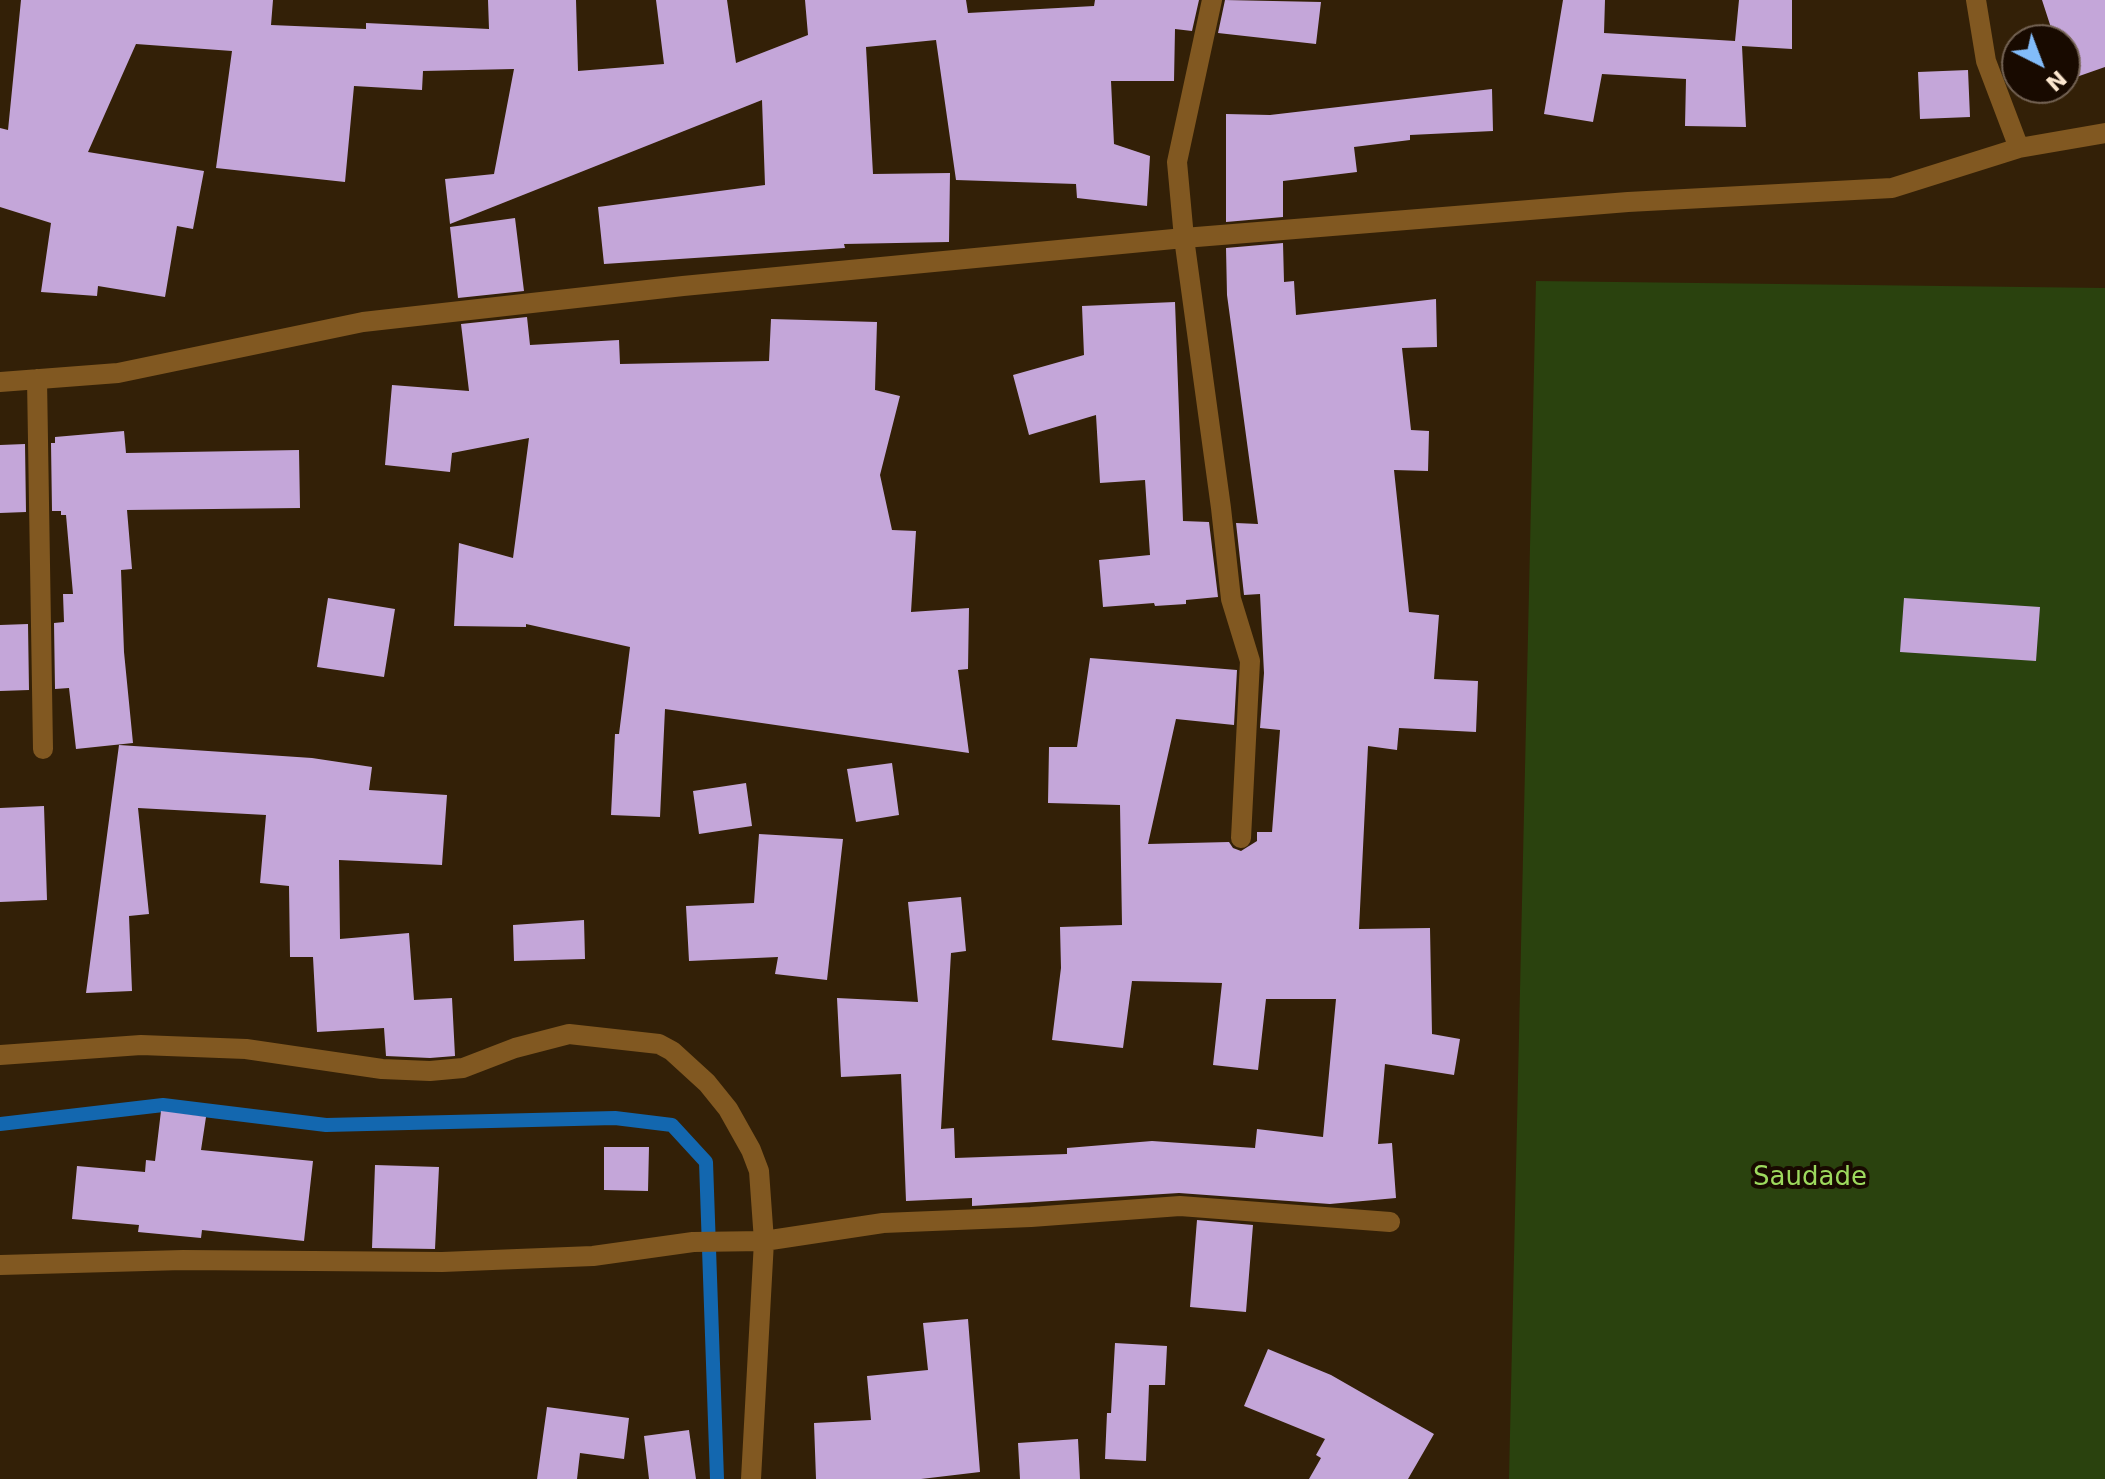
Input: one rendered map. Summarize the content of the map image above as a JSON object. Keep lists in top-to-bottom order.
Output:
{
  "parks": ["Saudade"],
  "north": "bottom right"
}
